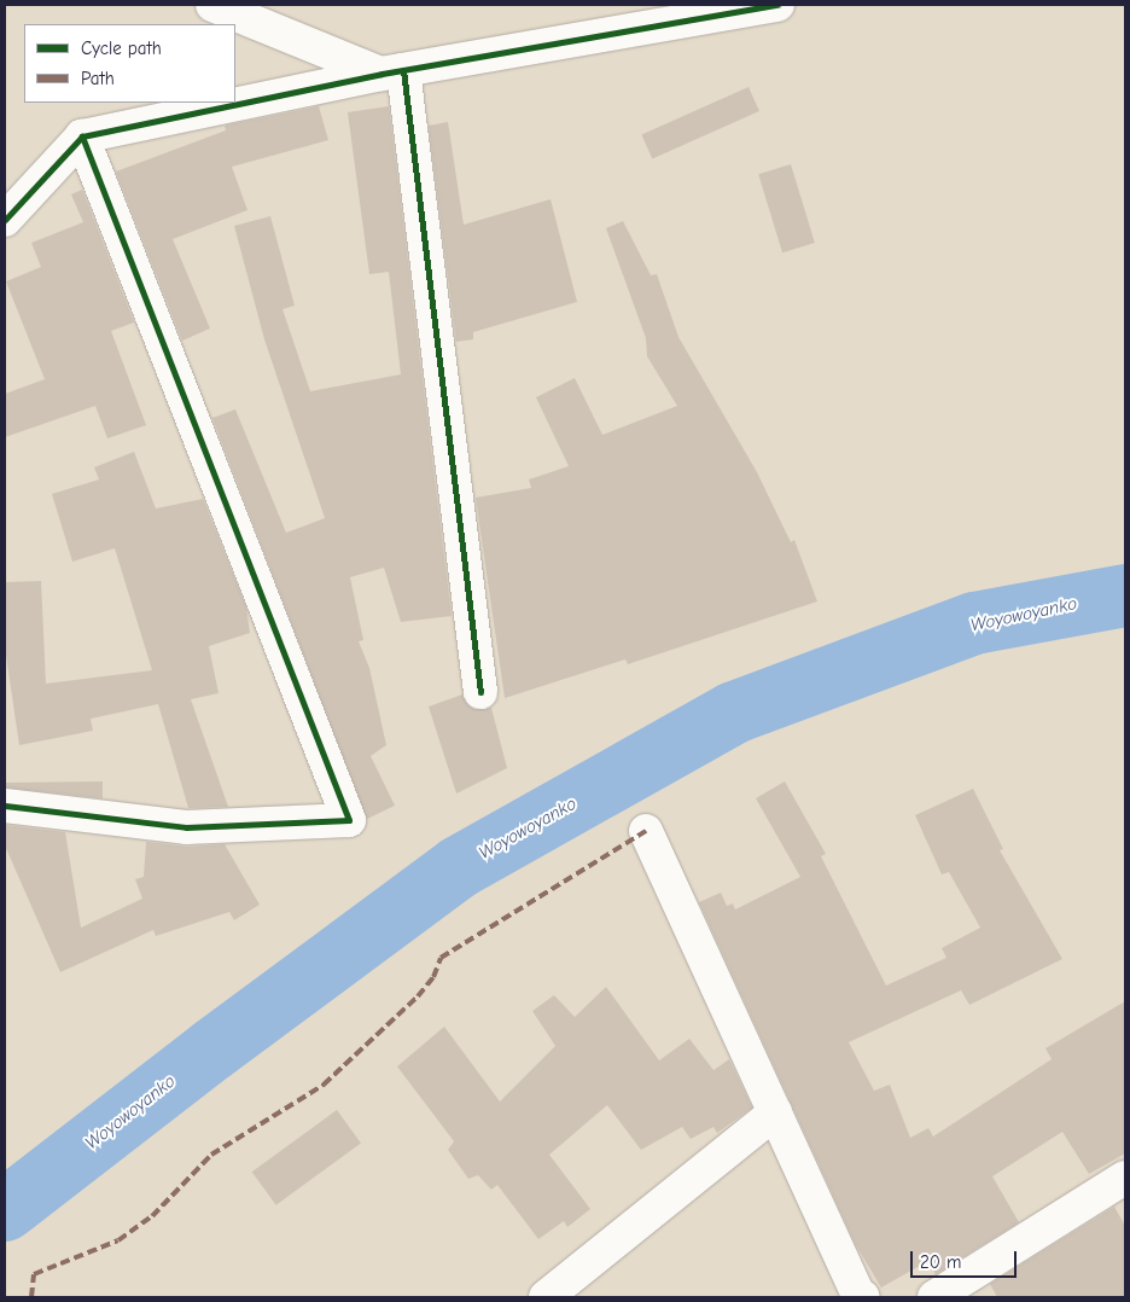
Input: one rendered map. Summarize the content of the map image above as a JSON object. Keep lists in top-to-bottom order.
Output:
{
  "water": ["Woyowoyanko"],
  "legend": ["Cycle path", "Path"],
  "scale_bar": "20 m"
}
